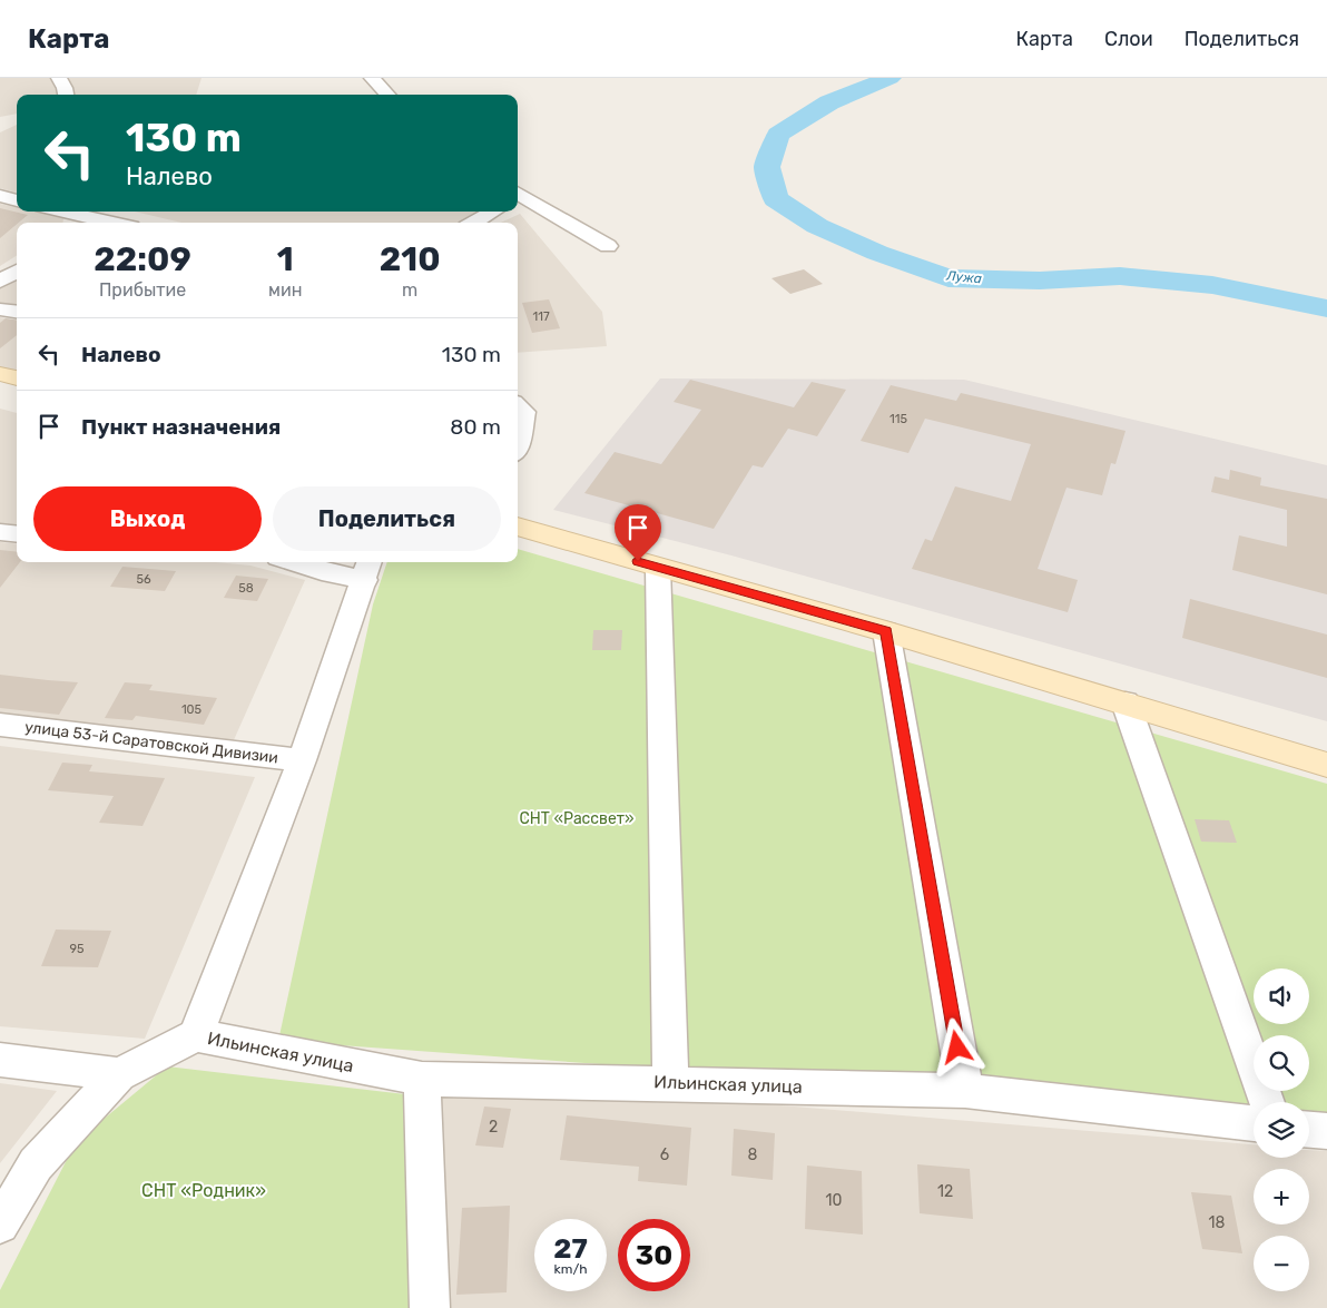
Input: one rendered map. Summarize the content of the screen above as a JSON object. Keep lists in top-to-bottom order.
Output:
{
  "streets": {
    "street": ["улица 53-й Саратовской Дивизии", "Ильинская улица"]
  },
  "water": ["Лужа"],
  "parks": ["СНТ «Рассвет»", "СНТ «Родник»"],
  "house_numbers": [
    "117",
    "115",
    "56",
    "58",
    "105",
    "95",
    "2",
    "6",
    "8",
    "12",
    "10",
    "18"
  ],
  "page": {
    "header": "Карта",
    "nav": ["Карта", "Слои", "Поделиться"],
    "turn": ["130 m", "Налево"],
    "eta": [
      "22:09",
      "Прибытие",
      "1",
      "мин",
      "210",
      "m"
    ],
    "list": [
      {
        "name": "Налево",
        "value": "130 m"
      },
      {
        "name": "Пункт назначения",
        "value": "80 m"
      }
    ],
    "buttons": ["Выход", "Поделиться"],
    "map_buttons": ["+", "−"],
    "speed": "27 km/h",
    "limit": "30"
  }
}
